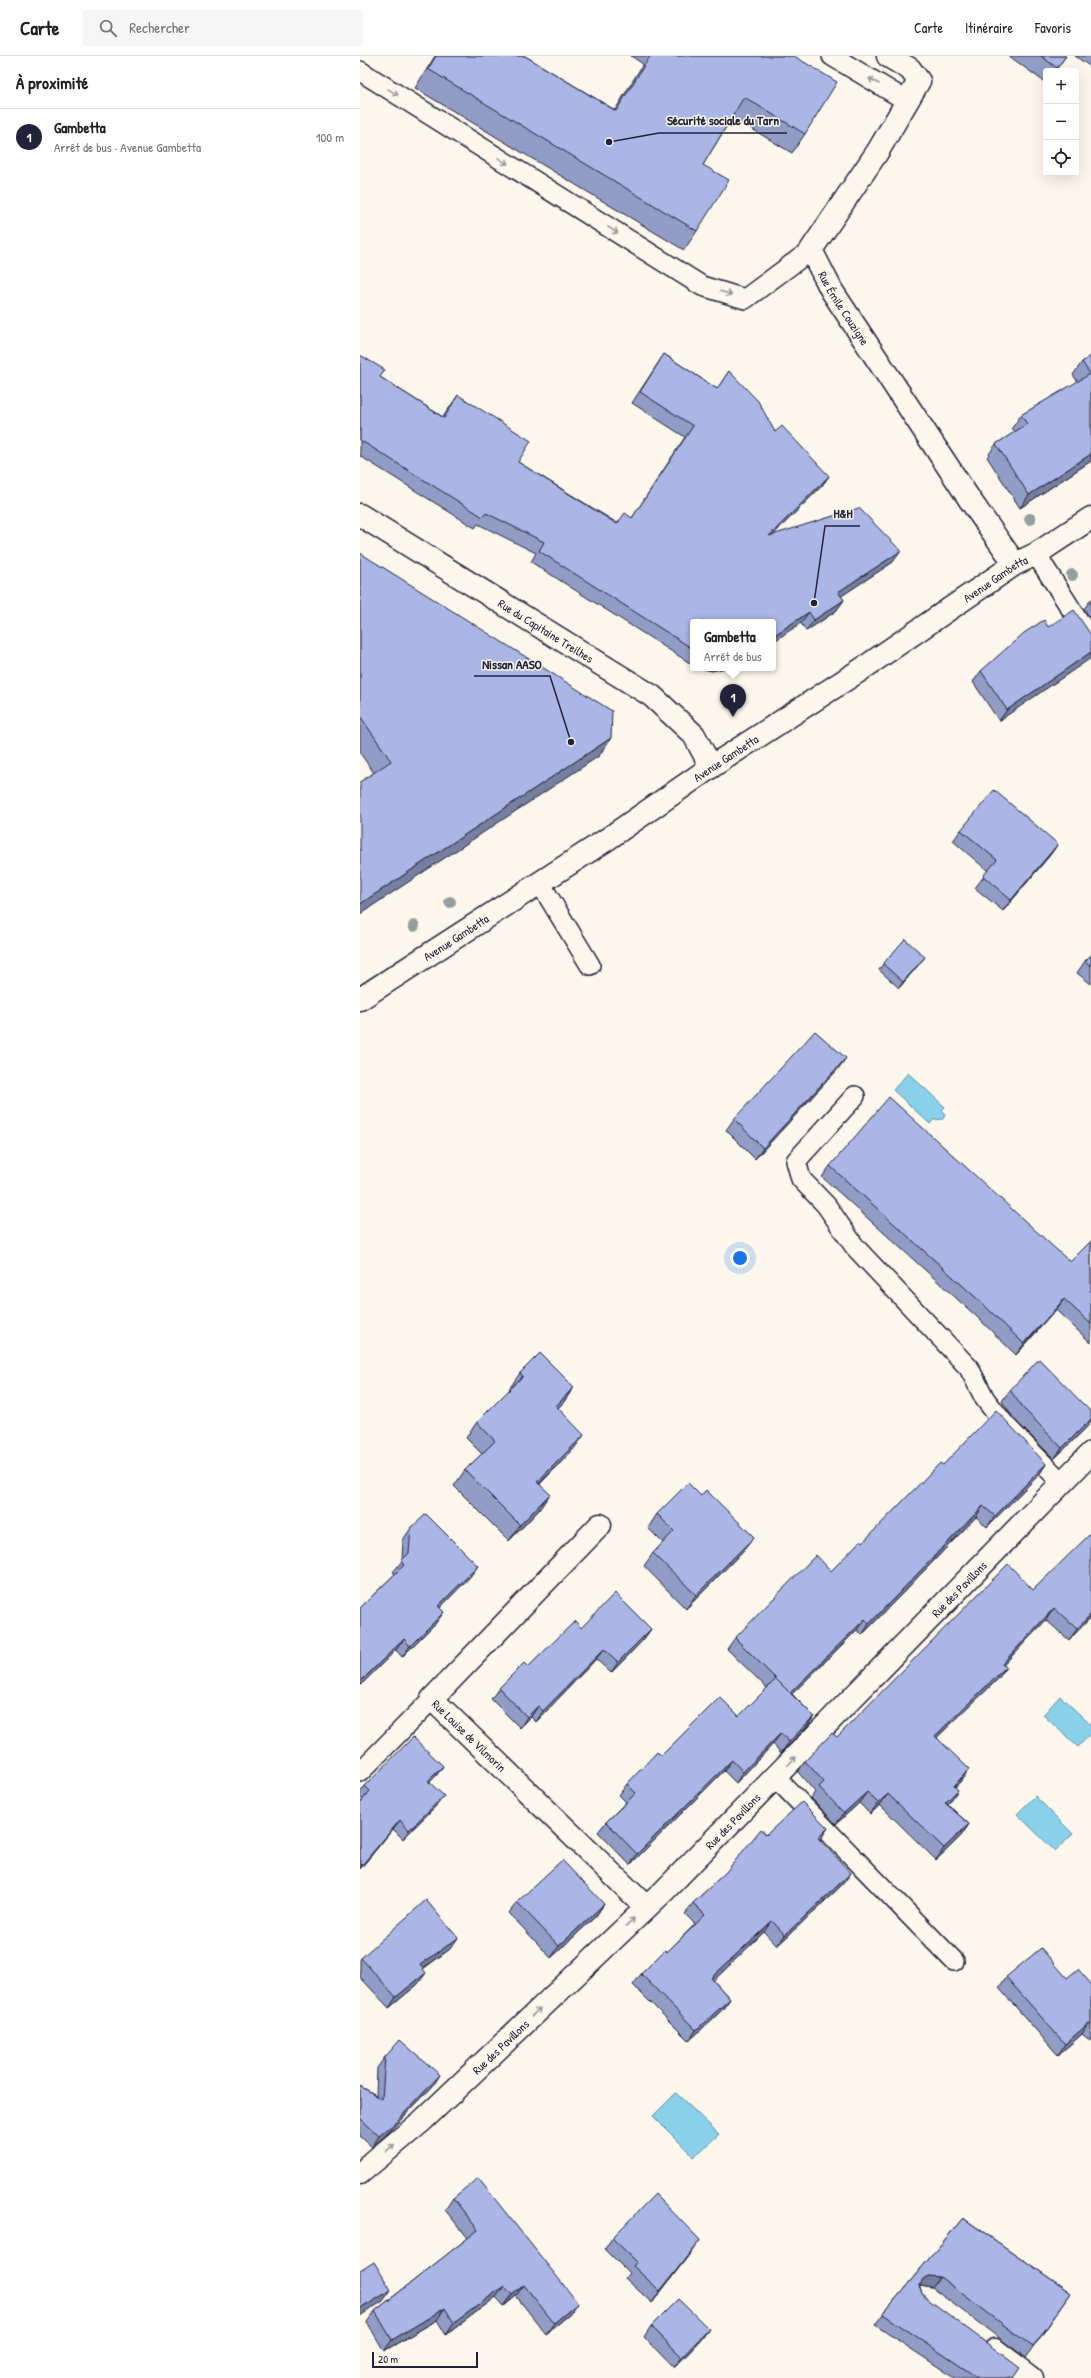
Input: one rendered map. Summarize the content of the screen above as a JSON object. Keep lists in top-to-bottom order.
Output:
{
  "streets": {
    "street": [
      "Rue Émile Couzigne",
      "Avenue Gambetta",
      "Rue du Capitaine Treilhes",
      "Rue des Pavillons",
      "Rue Louise de Vilmorin"
    ]
  },
  "crossings": [
    ["Rue Émile Couzigne", "Avenue Gambetta"],
    ["Avenue Gambetta", "Rue du Capitaine Treilhes"],
    ["Rue des Pavillons", "Rue Louise de Vilmorin"]
  ],
  "one_way": ["Rue des Pavillons"],
  "places": ["Sécurité sociale du Tarn", "H&H", "Nissan AASO"],
  "scale_bar": "20 m",
  "page": {
    "header": "Carte",
    "search": "Rechercher",
    "nav": ["Carte", "Itinéraire", "Favoris"],
    "heading": "À proximité",
    "map_buttons": ["+", "−"],
    "list": [
      {
        "mark": "1",
        "name": "Gambetta",
        "note": "Arrêt de bus · Avenue Gambetta",
        "value": "100 m"
      }
    ],
    "popup": ["Gambetta", "Arrêt de bus"],
    "pins": "1",
    "scale": "20 m"
  }
}
